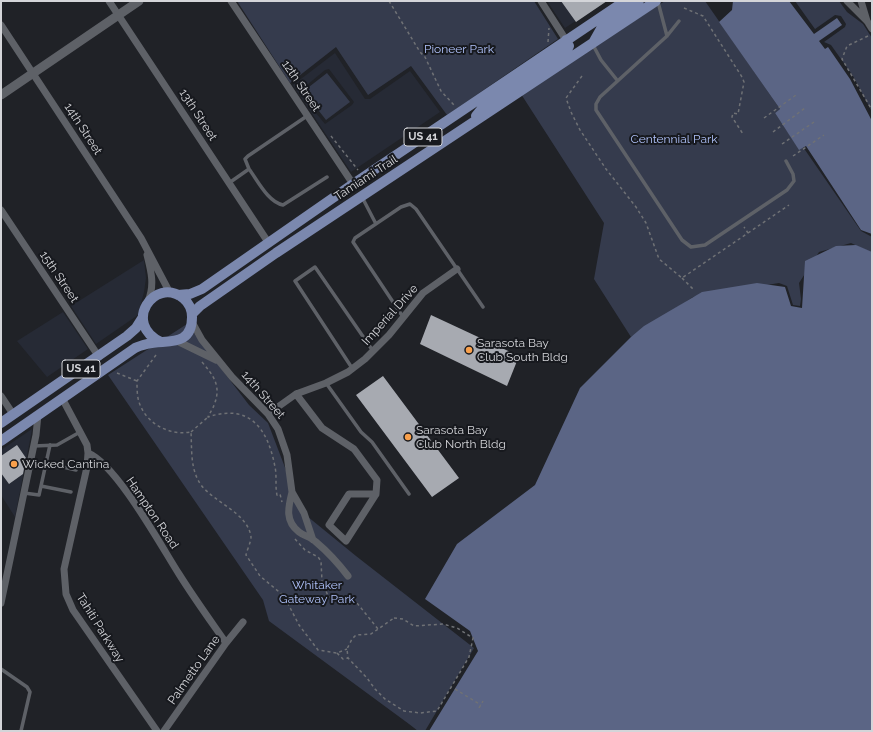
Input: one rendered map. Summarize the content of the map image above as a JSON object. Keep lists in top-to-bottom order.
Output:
{
  "streets": {
    "main road": ["US 41", "Tamiami Trail"],
    "street": [
      "12th Street",
      "13th Street",
      "14th Street",
      "15th Street",
      "Imperial Drive",
      "Hampton Road",
      "Tahiti Parkway",
      "Palmetto Lane"
    ]
  },
  "crossings": [
    ["12th Street", "Tamiami Trail"],
    ["13th Street", "Tamiami Trail"],
    ["14th Street", "US 41"],
    ["14th Street", "Tamiami Trail"],
    ["14th Street", "Imperial Drive"],
    ["US 41", "Tamiami Trail"],
    ["US 41", "15th Street"],
    ["Hampton Road", "Tahiti Parkway"],
    ["Hampton Road", "Palmetto Lane"]
  ],
  "parks": ["Pioneer Park", "Centennial Park", "Whitaker Gateway Park"],
  "places": ["Sarasota Bay Club South Bldg", "Sarasota Bay Club North Bldg", "Wicked Cantina"]
}
